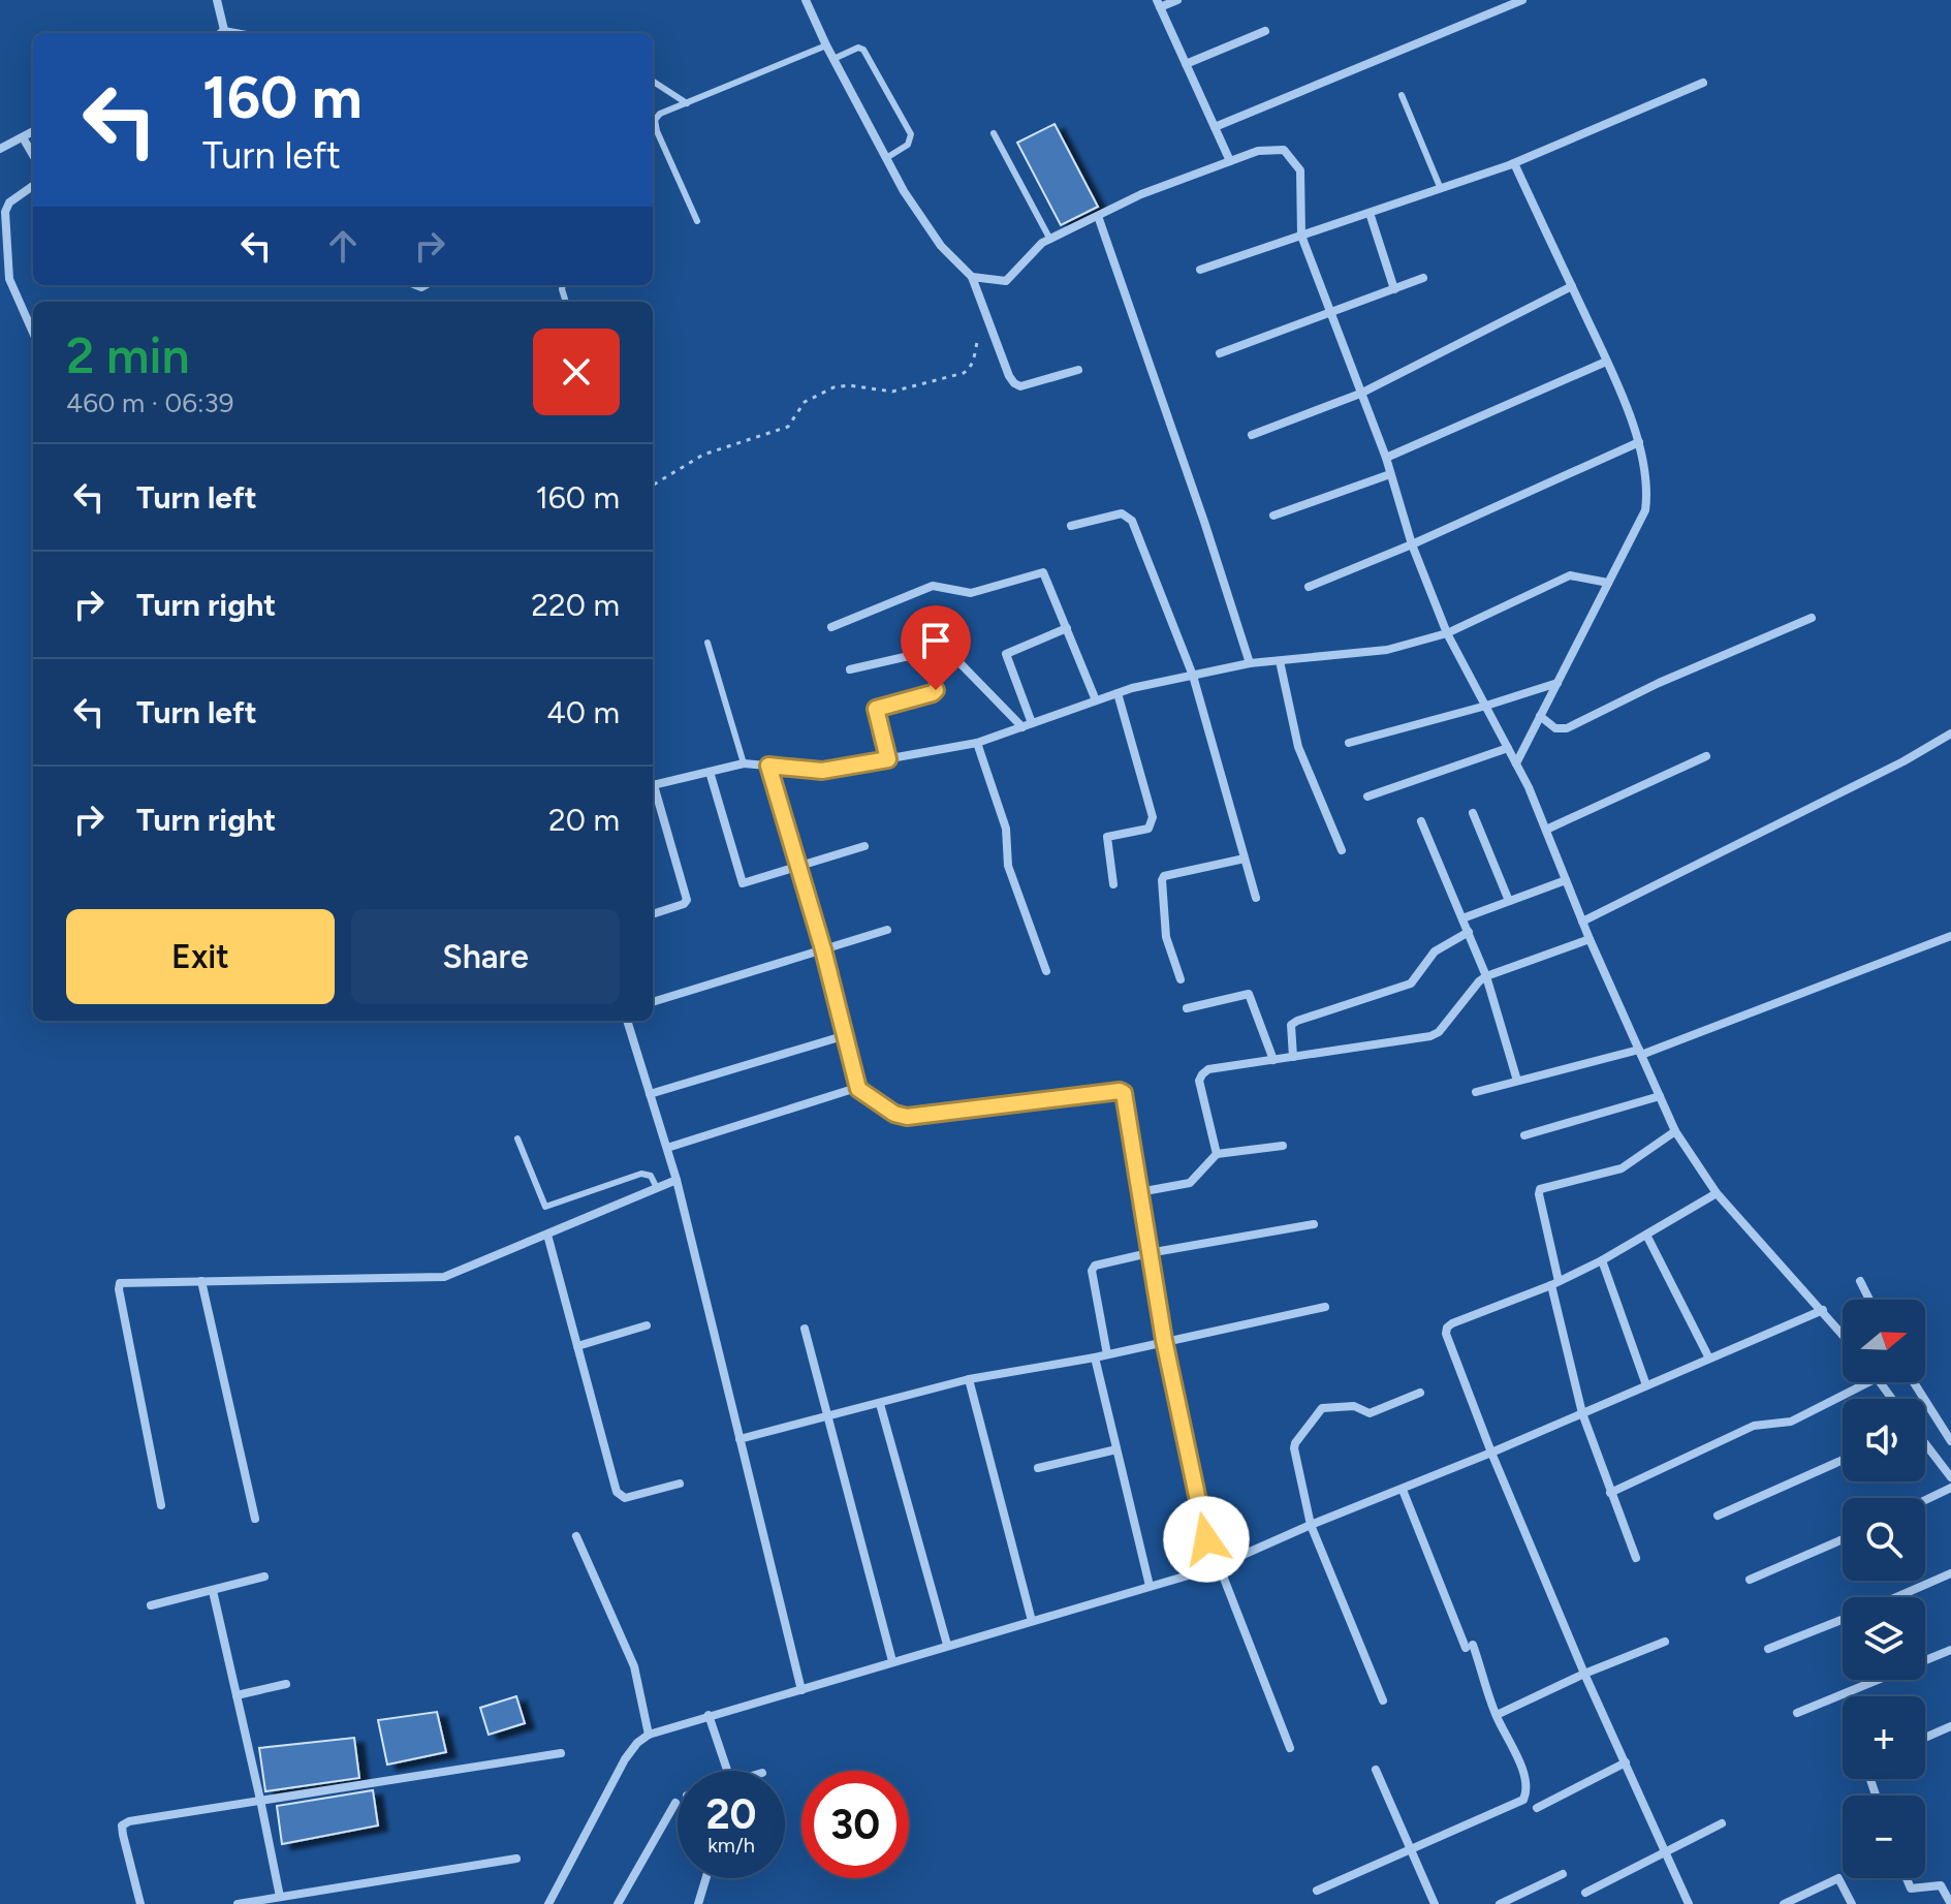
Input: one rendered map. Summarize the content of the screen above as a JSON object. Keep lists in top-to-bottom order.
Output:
{
  "north": "right",
  "page": {
    "turn": ["160 m", "Turn left"],
    "heading": ["2 min", "460 m · 06:39"],
    "list": [
      {
        "name": "Turn left",
        "value": "160 m"
      },
      {
        "name": "Turn right",
        "value": "220 m"
      },
      {
        "name": "Turn left",
        "value": "40 m"
      },
      {
        "name": "Turn right",
        "value": "20 m"
      }
    ],
    "buttons": ["Exit", "Share"],
    "map_buttons": ["+", "−"],
    "speed": "20 km/h",
    "limit": "30"
  }
}
